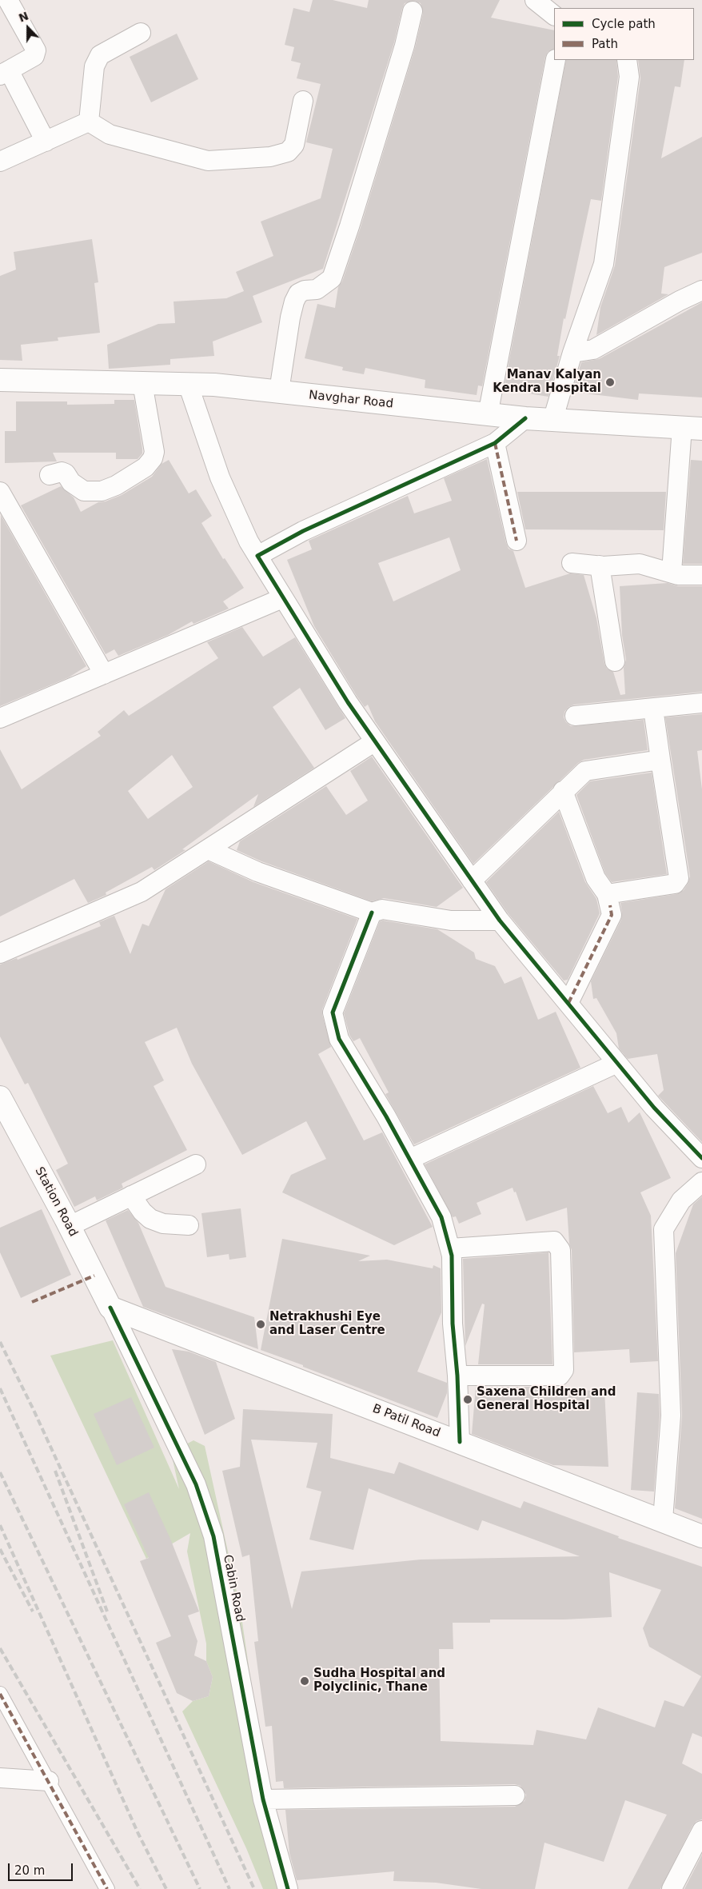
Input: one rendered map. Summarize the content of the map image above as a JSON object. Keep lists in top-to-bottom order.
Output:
{
  "streets": {
    "main road": ["Navghar Road", "Station Road", "B Patil Road"],
    "street": ["Cabin Road"]
  },
  "crossings": [
    ["Station Road", "B Patil Road"],
    ["Station Road", "Cabin Road"],
    ["B Patil Road", "Cabin Road"]
  ],
  "places": [
    "Manav Kalyan Kendra Hospital",
    "Netrakhushi Eye and Laser Centre",
    "Saxena Children and General Hospital",
    "Sudha Hospital and Polyclinic, Thane"
  ],
  "legend": ["Cycle path", "Path"],
  "scale_bar": "20 m",
  "north": "top"
}
